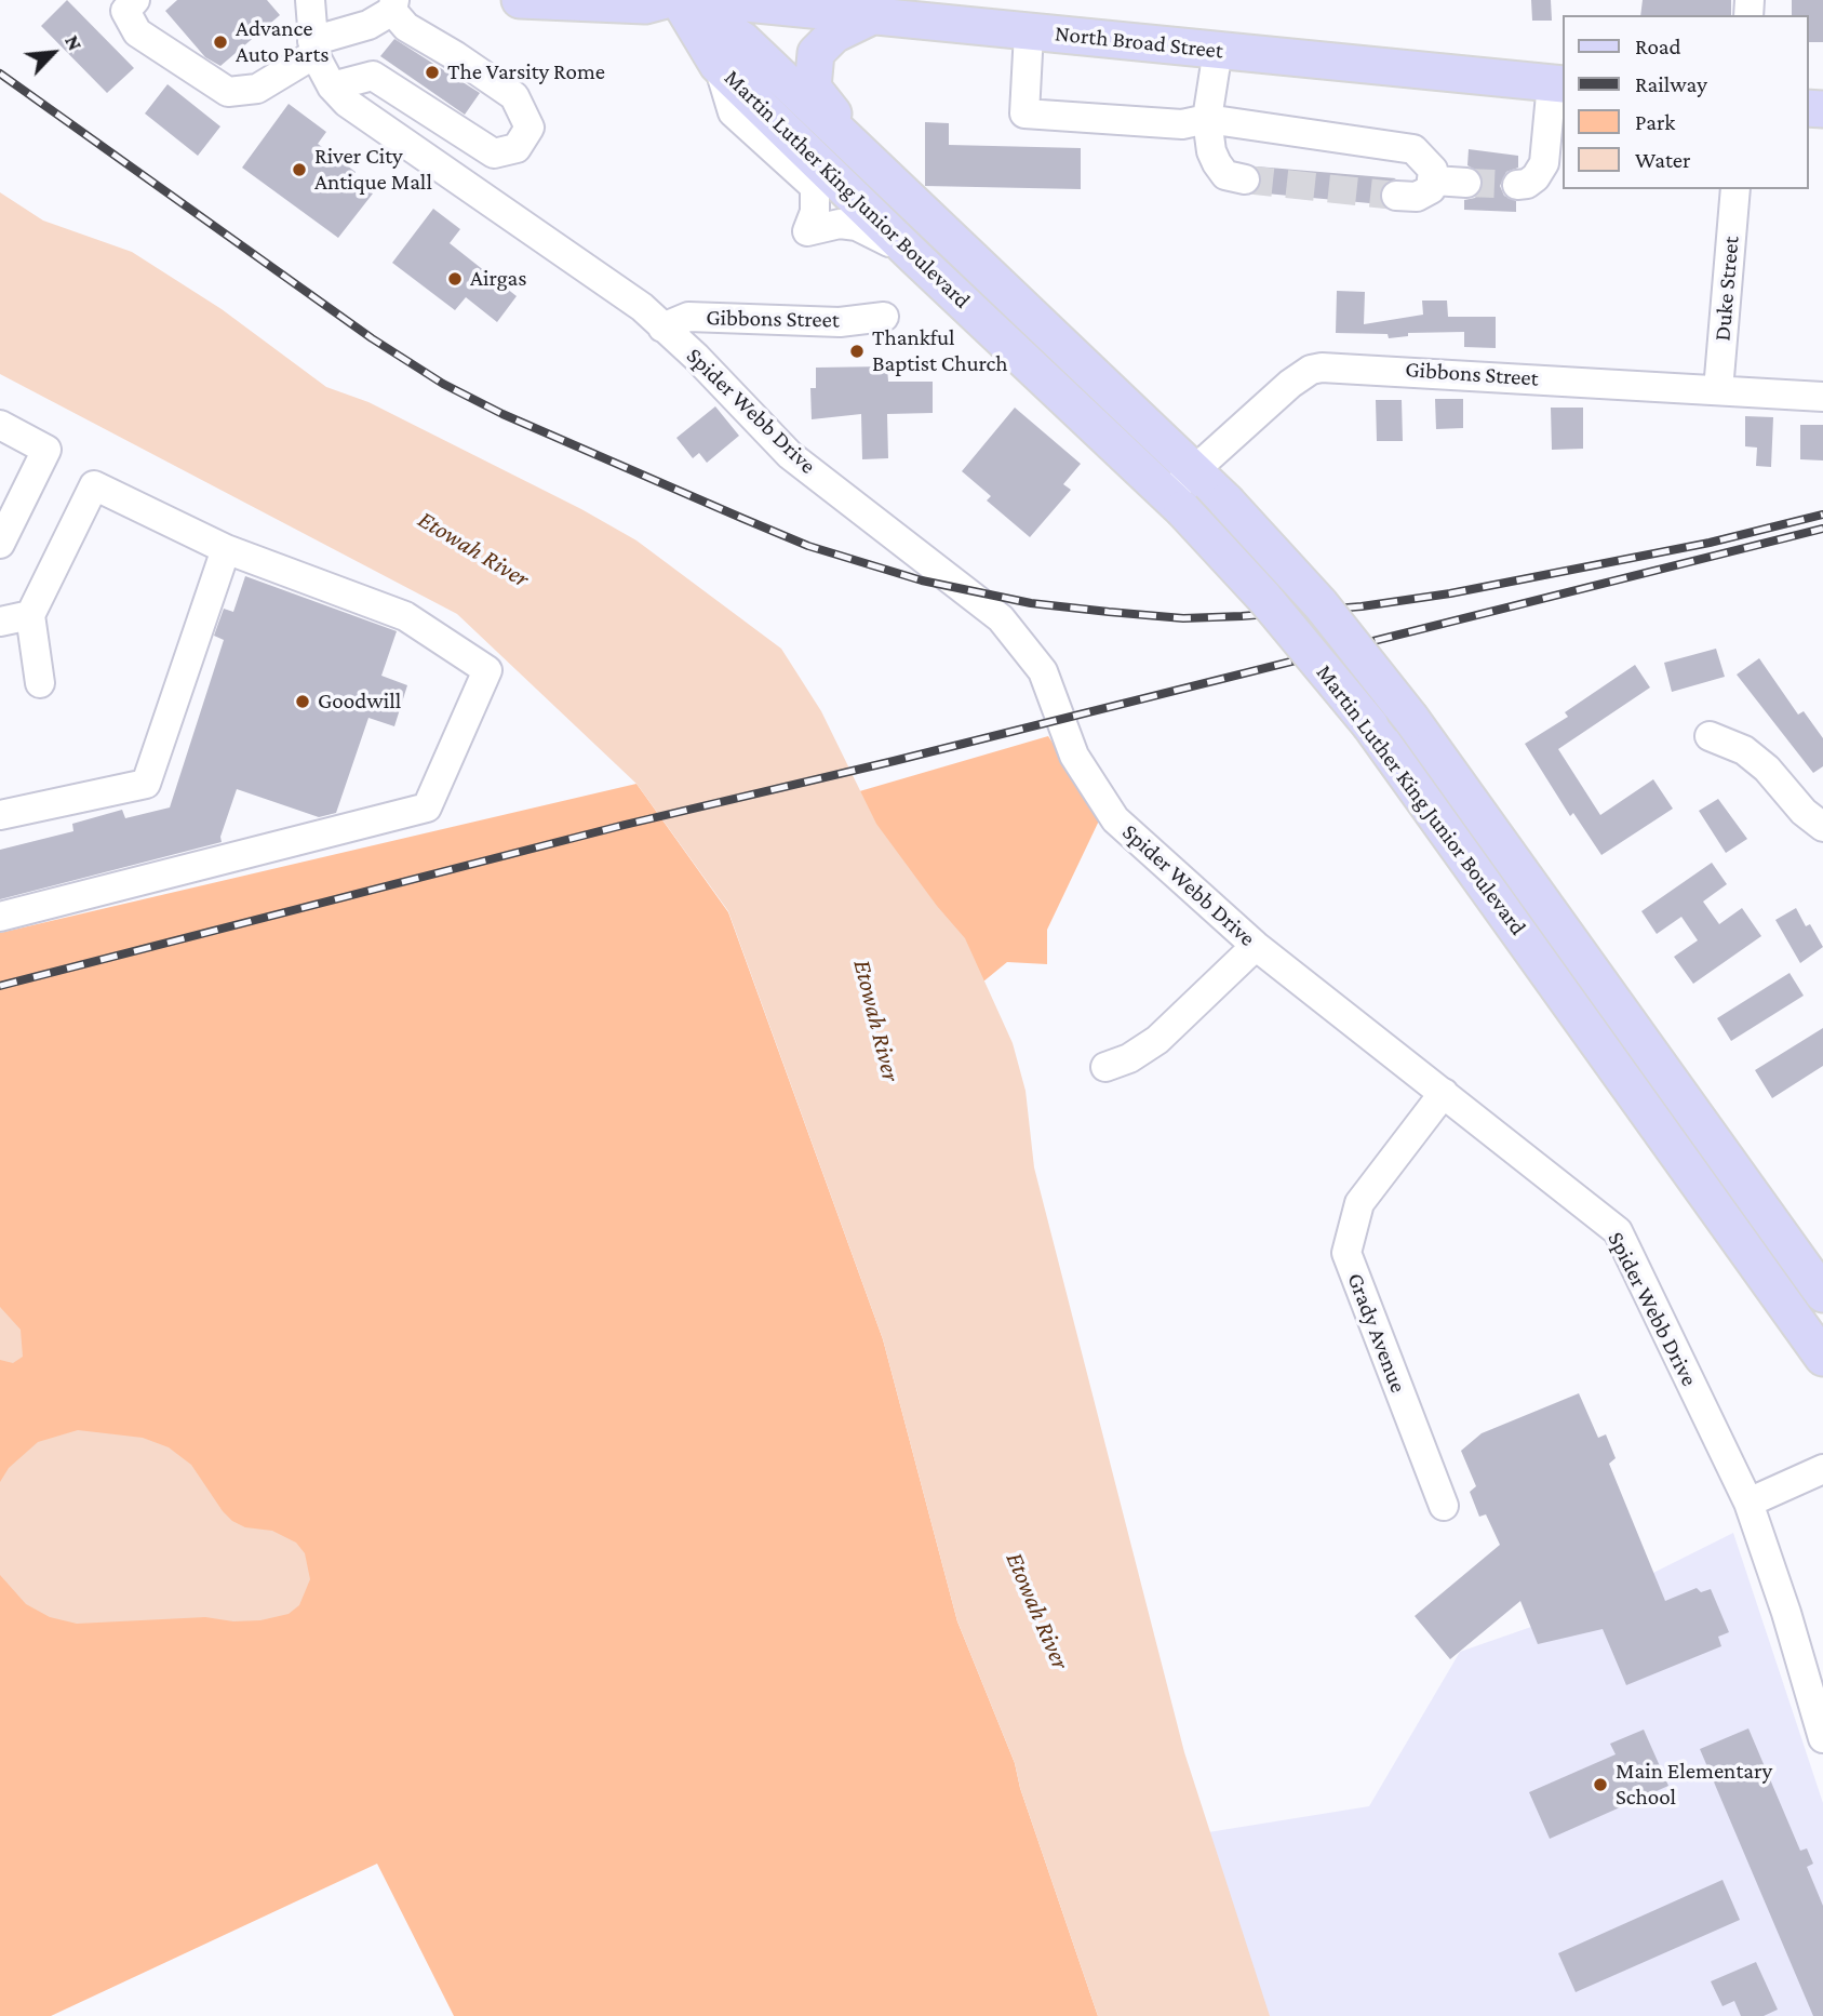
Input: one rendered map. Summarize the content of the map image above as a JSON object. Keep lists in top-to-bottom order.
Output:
{
  "streets": {
    "main road": ["North Broad Street", "Martin Luther King Junior Boulevard"],
    "street": [
      "Duke Street",
      "Gibbons Street",
      "Spider Webb Drive",
      "Grady Avenue"
    ]
  },
  "crossings": [
    ["Martin Luther King Junior Boulevard", "Gibbons Street"],
    ["Duke Street", "Gibbons Street"],
    ["Gibbons Street", "Spider Webb Drive"],
    ["Spider Webb Drive", "Grady Avenue"]
  ],
  "water": ["Etowah River"],
  "places": [
    "Advance Auto Parts",
    "The Varsity Rome",
    "River City Antique Mall",
    "Airgas",
    "Thankful Baptist Church",
    "Goodwill",
    "Main Elementary School"
  ],
  "legend": [
    "Road",
    "Railway",
    "Park",
    "Water"
  ],
  "north": "top right"
}
